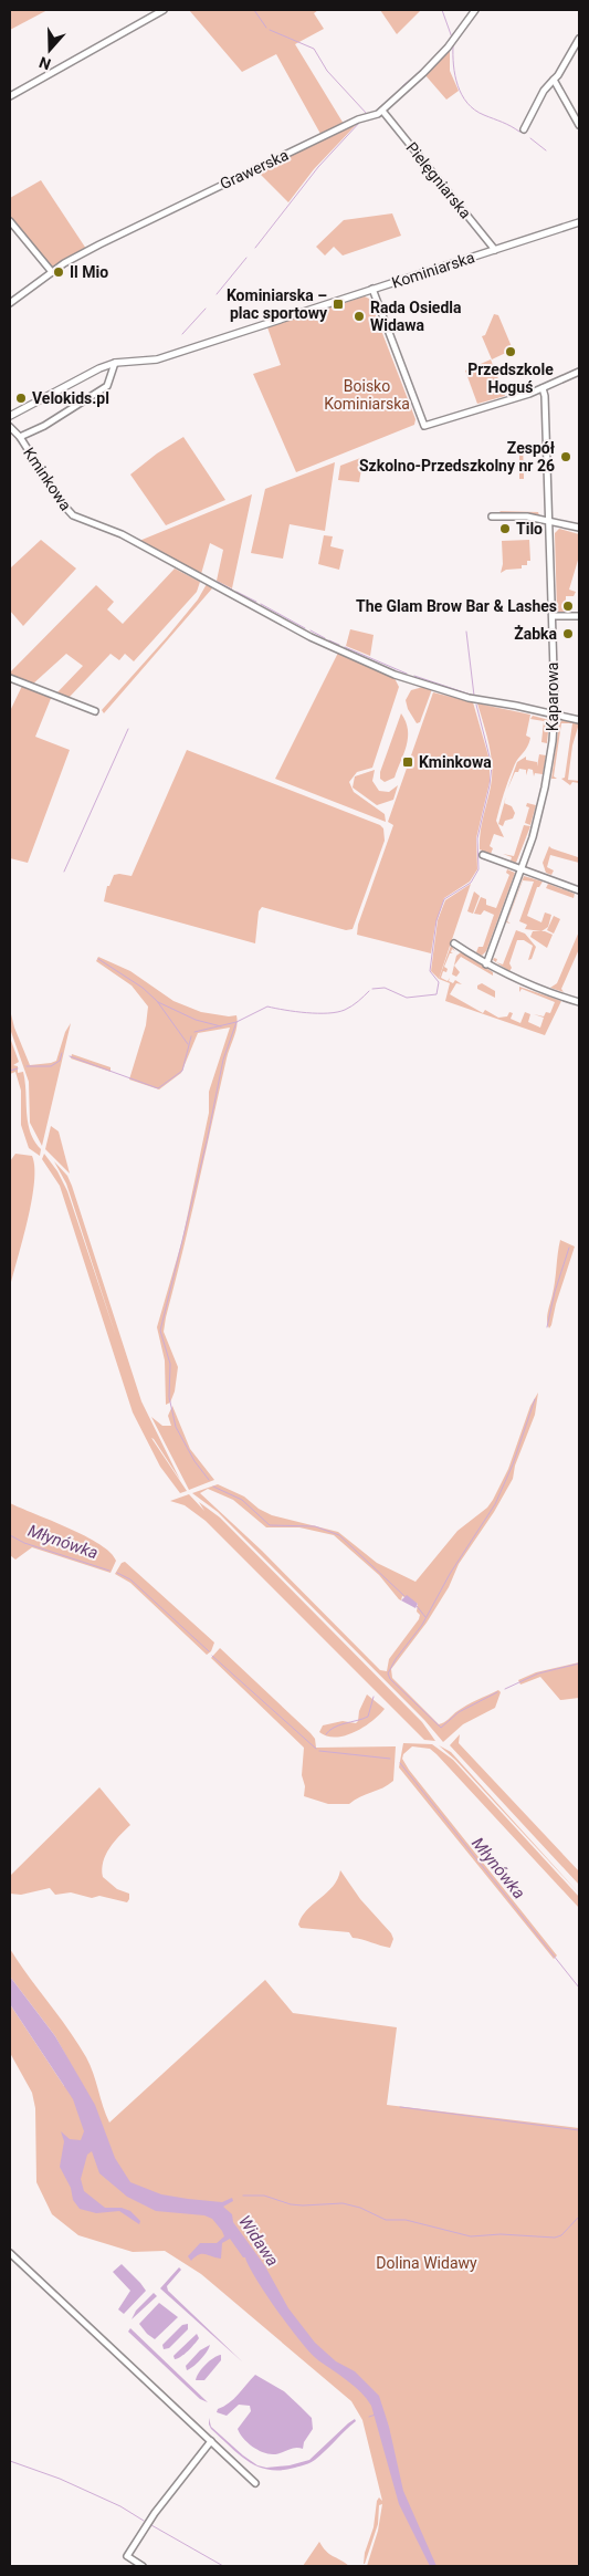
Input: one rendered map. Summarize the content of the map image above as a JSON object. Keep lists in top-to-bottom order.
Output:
{
  "streets": {
    "street": [
      "Grawerska",
      "Pielęgniarska",
      "Kominiarska",
      "Kminkowa",
      "Kaparowa"
    ]
  },
  "crossings": [
    ["Grawerska", "Pielęgniarska"],
    ["Pielęgniarska", "Kominiarska"],
    ["Kminkowa", "Kaparowa"]
  ],
  "water": ["Młynówka", "Widawa"],
  "parks": ["Boisko Kominiarska", "Dolina Widawy"],
  "places": {
    "other": [
      "Il Mio",
      "Rada Osiedla Widawa",
      "Przedszkole Hoguś",
      "Velokids.pl",
      "Zespół Szkolno-Przedszkolny nr 26",
      "Tilo",
      "The Glam Brow Bar & Lashes",
      "Żabka"
    ],
    "transit": ["Kominiarska – plac sportowy", "Kminkowa"]
  },
  "north": "bottom"
}
